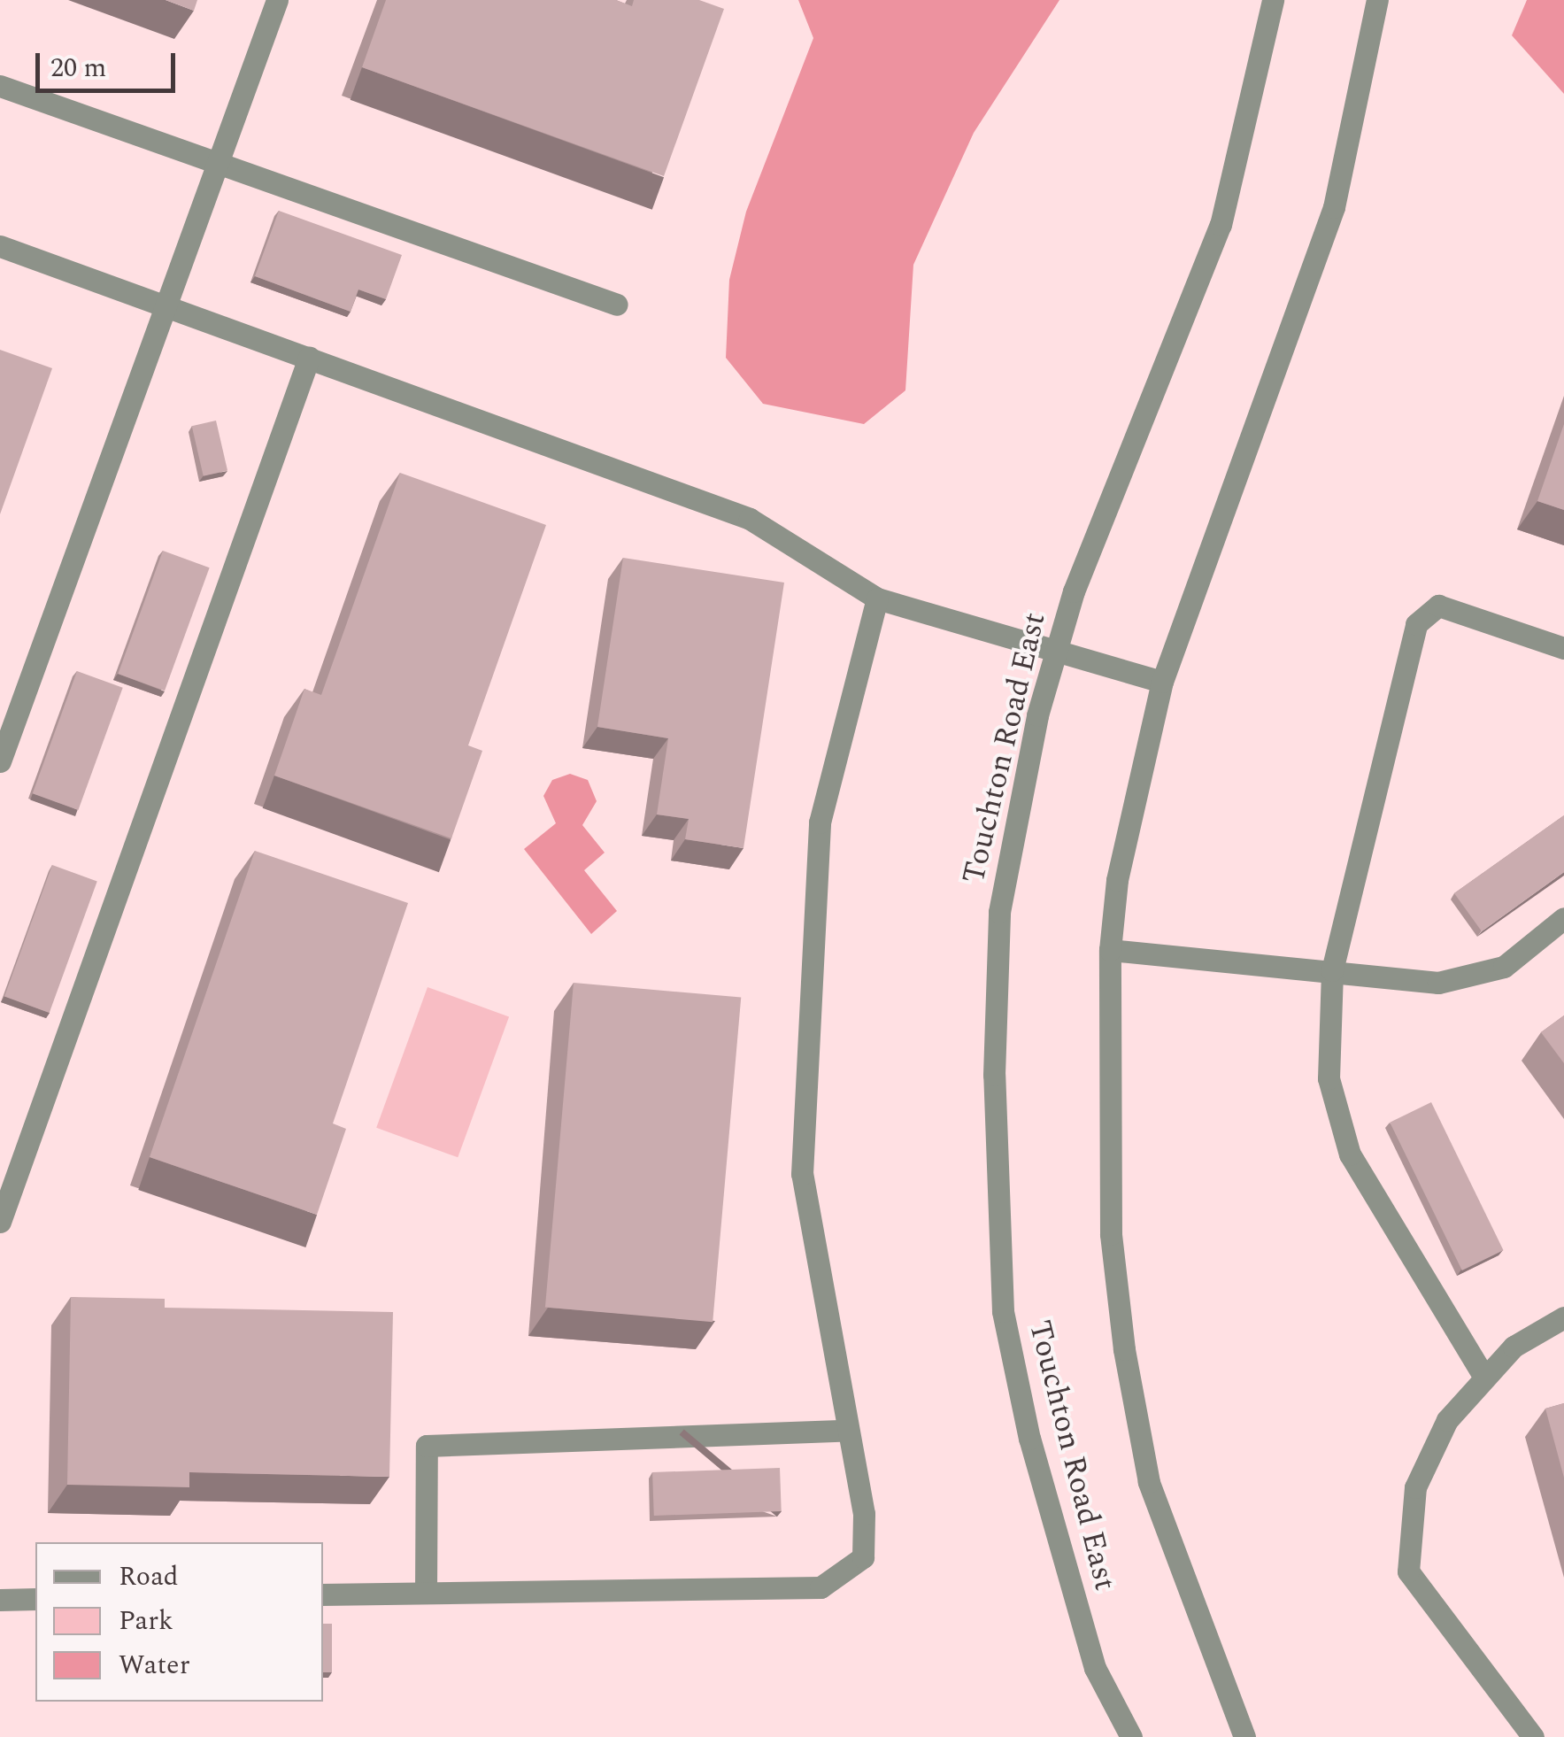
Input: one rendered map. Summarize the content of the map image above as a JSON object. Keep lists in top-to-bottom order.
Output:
{
  "streets": {
    "street": ["Touchton Road East"]
  },
  "legend": ["Road", "Park", "Water"],
  "scale_bar": "20 m"
}
